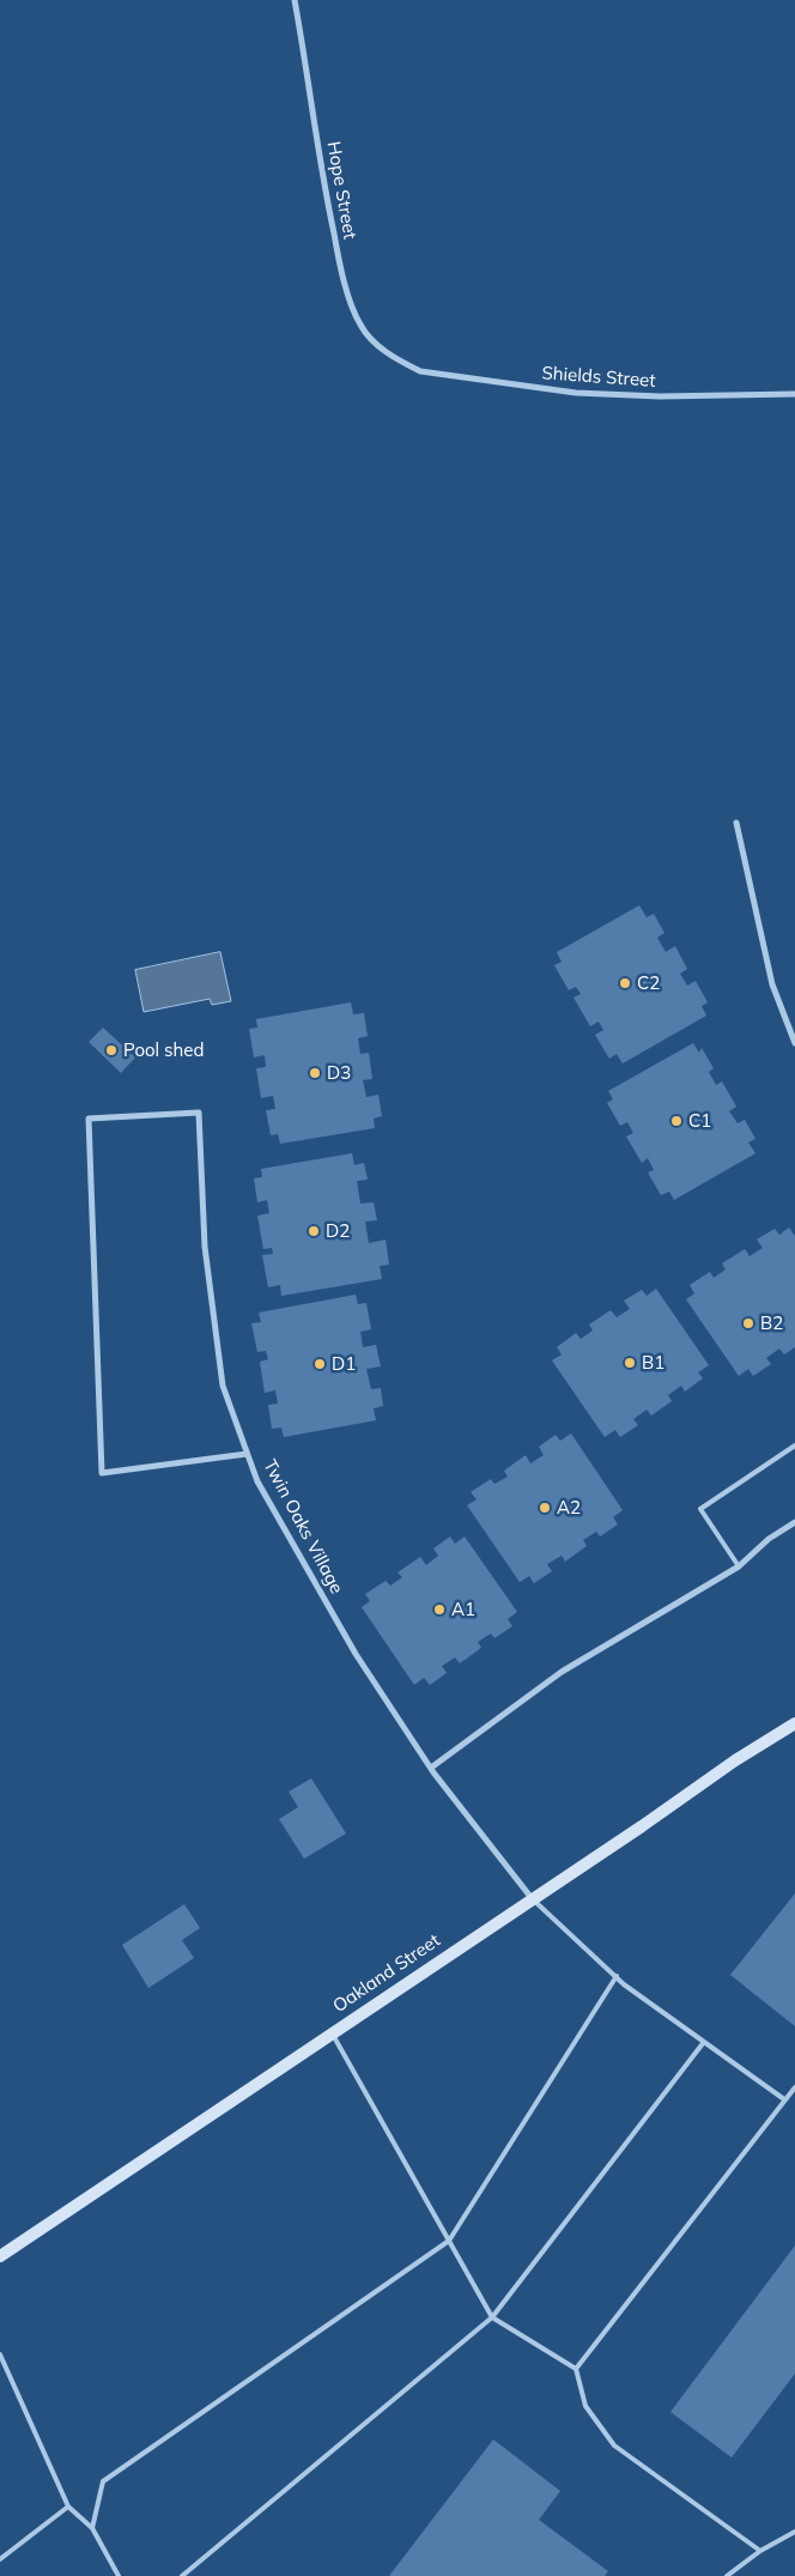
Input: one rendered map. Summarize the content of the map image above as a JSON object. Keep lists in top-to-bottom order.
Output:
{
  "streets": {
    "main road": ["Oakland Street"],
    "street": ["Hope Street", "Shields Street", "Twin Oaks Village"]
  },
  "crossings": [
    ["Hope Street", "Shields Street"],
    ["Twin Oaks Village", "Oakland Street"]
  ],
  "places": [
    "C2",
    "Pool shed",
    "D3",
    "C1",
    "D2",
    "B2",
    "B1",
    "D1",
    "A2",
    "A1"
  ]
}
